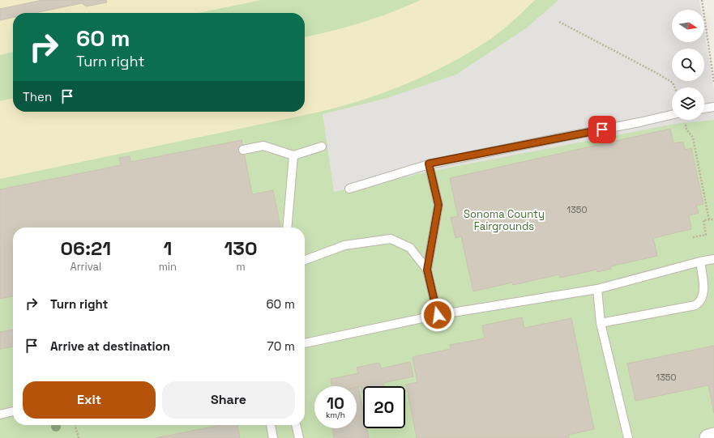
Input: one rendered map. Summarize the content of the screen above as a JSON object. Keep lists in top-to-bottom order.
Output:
{
  "parks": ["Sonoma County Fairgrounds"],
  "house_numbers": ["1350", "1350"],
  "north": "right",
  "page": {
    "turn": ["60 m", "Turn right"],
    "then": "Then",
    "eta": [
      "06:21",
      "Arrival",
      "1",
      "min",
      "130",
      "m"
    ],
    "list": [
      {
        "name": "Turn right",
        "value": "60 m"
      },
      {
        "name": "Arrive at destination",
        "value": "70 m"
      }
    ],
    "buttons": ["Exit", "Share"],
    "speed": "10 km/h",
    "limit": "20"
  }
}
